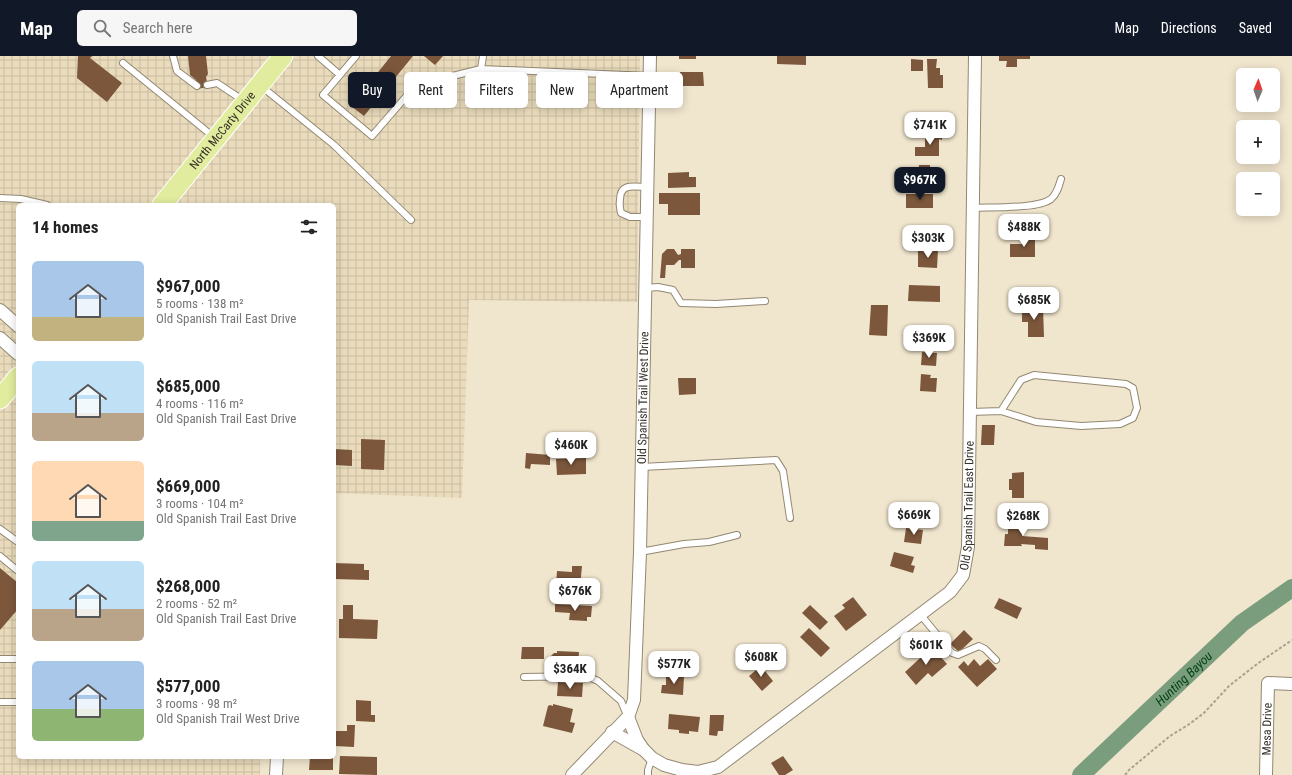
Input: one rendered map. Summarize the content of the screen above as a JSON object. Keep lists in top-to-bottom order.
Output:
{
  "streets": {
    "main road": ["North McCarty Drive"],
    "street": ["Old Spanish Trail West Drive", "Old Spanish Trail East Drive", "Mesa Drive"]
  },
  "crossings": [
    ["Old Spanish Trail West Drive", "Old Spanish Trail East Drive"]
  ],
  "water": ["Hunting Bayou"],
  "north": "top",
  "page": {
    "header": "Map",
    "search": "Search here",
    "nav": ["Map", "Directions", "Saved"],
    "map_buttons": ["+", "−"],
    "chip": [
      "Buy",
      "Rent",
      "Filters",
      "New",
      "Apartment"
    ],
    "price": [
      "$741K",
      "$967K",
      "$488K",
      "$303K",
      "$685K",
      "$369K",
      "$460K",
      "$669K",
      "$268K",
      "$676K",
      "$601K",
      "$608K",
      "$577K",
      "$364K"
    ],
    "heading": "14 homes",
    "list": [
      {
        "name": "$967,000",
        "note": "5 rooms · 138 m² · Old Spanish Trail East Drive"
      },
      {
        "name": "$685,000",
        "note": "4 rooms · 116 m² · Old Spanish Trail East Drive"
      },
      {
        "name": "$669,000",
        "note": "3 rooms · 104 m² · Old Spanish Trail East Drive"
      },
      {
        "name": "$268,000",
        "note": "2 rooms · 52 m² · Old Spanish Trail East Drive"
      },
      {
        "name": "$577,000",
        "note": "3 rooms · 98 m² · Old Spanish Trail West Drive"
      }
    ]
  }
}
